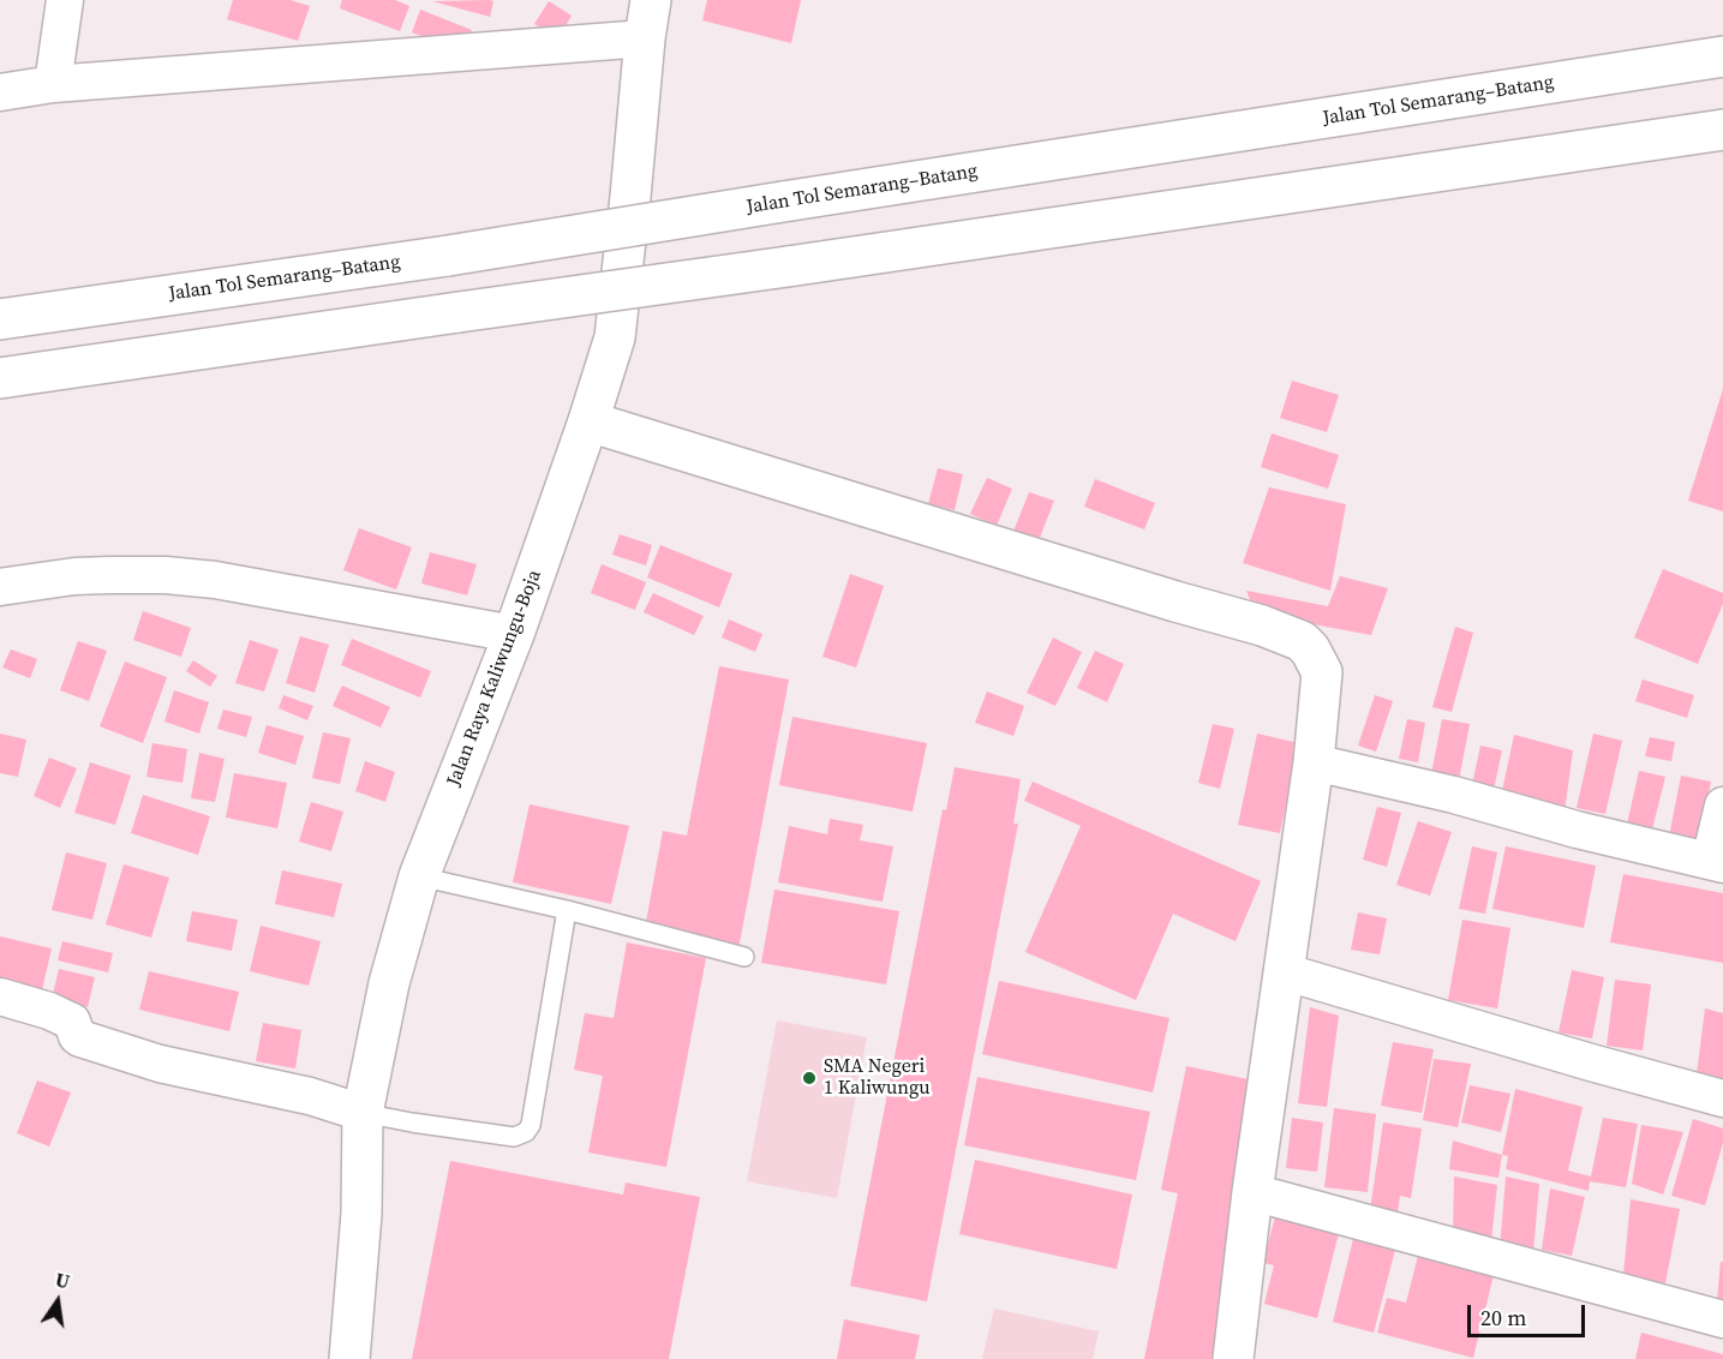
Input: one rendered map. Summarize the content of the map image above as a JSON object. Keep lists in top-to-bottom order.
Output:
{
  "streets": {
    "main road": ["Jalan Tol Semarang–Batang", "Jalan Raya Kaliwungu-Boja"]
  },
  "places": ["SMA Negeri 1 Kaliwungu"],
  "scale_bar": "20 m",
  "north": "top"
}
